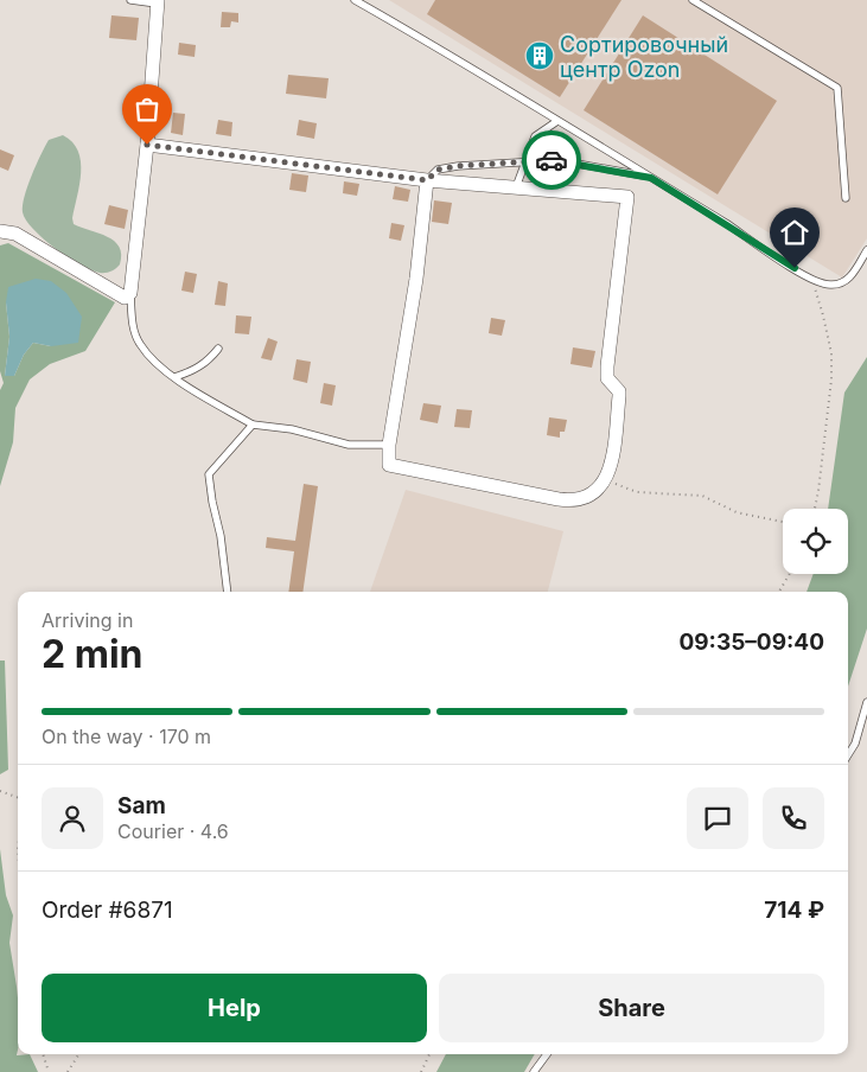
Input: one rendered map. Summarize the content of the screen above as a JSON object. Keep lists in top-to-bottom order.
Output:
{
  "places": {
    "building": ["Сортировочный центр Ozon"]
  },
  "page": {
    "heading": ["2 min", "Arriving in", "09:35–09:40"],
    "panel": [
      "Sam",
      "Courier · 4.6",
      "Order #6871",
      "714 ₽"
    ],
    "bar": "On the way · 170 m",
    "buttons": ["Help", "Share"]
  }
}
